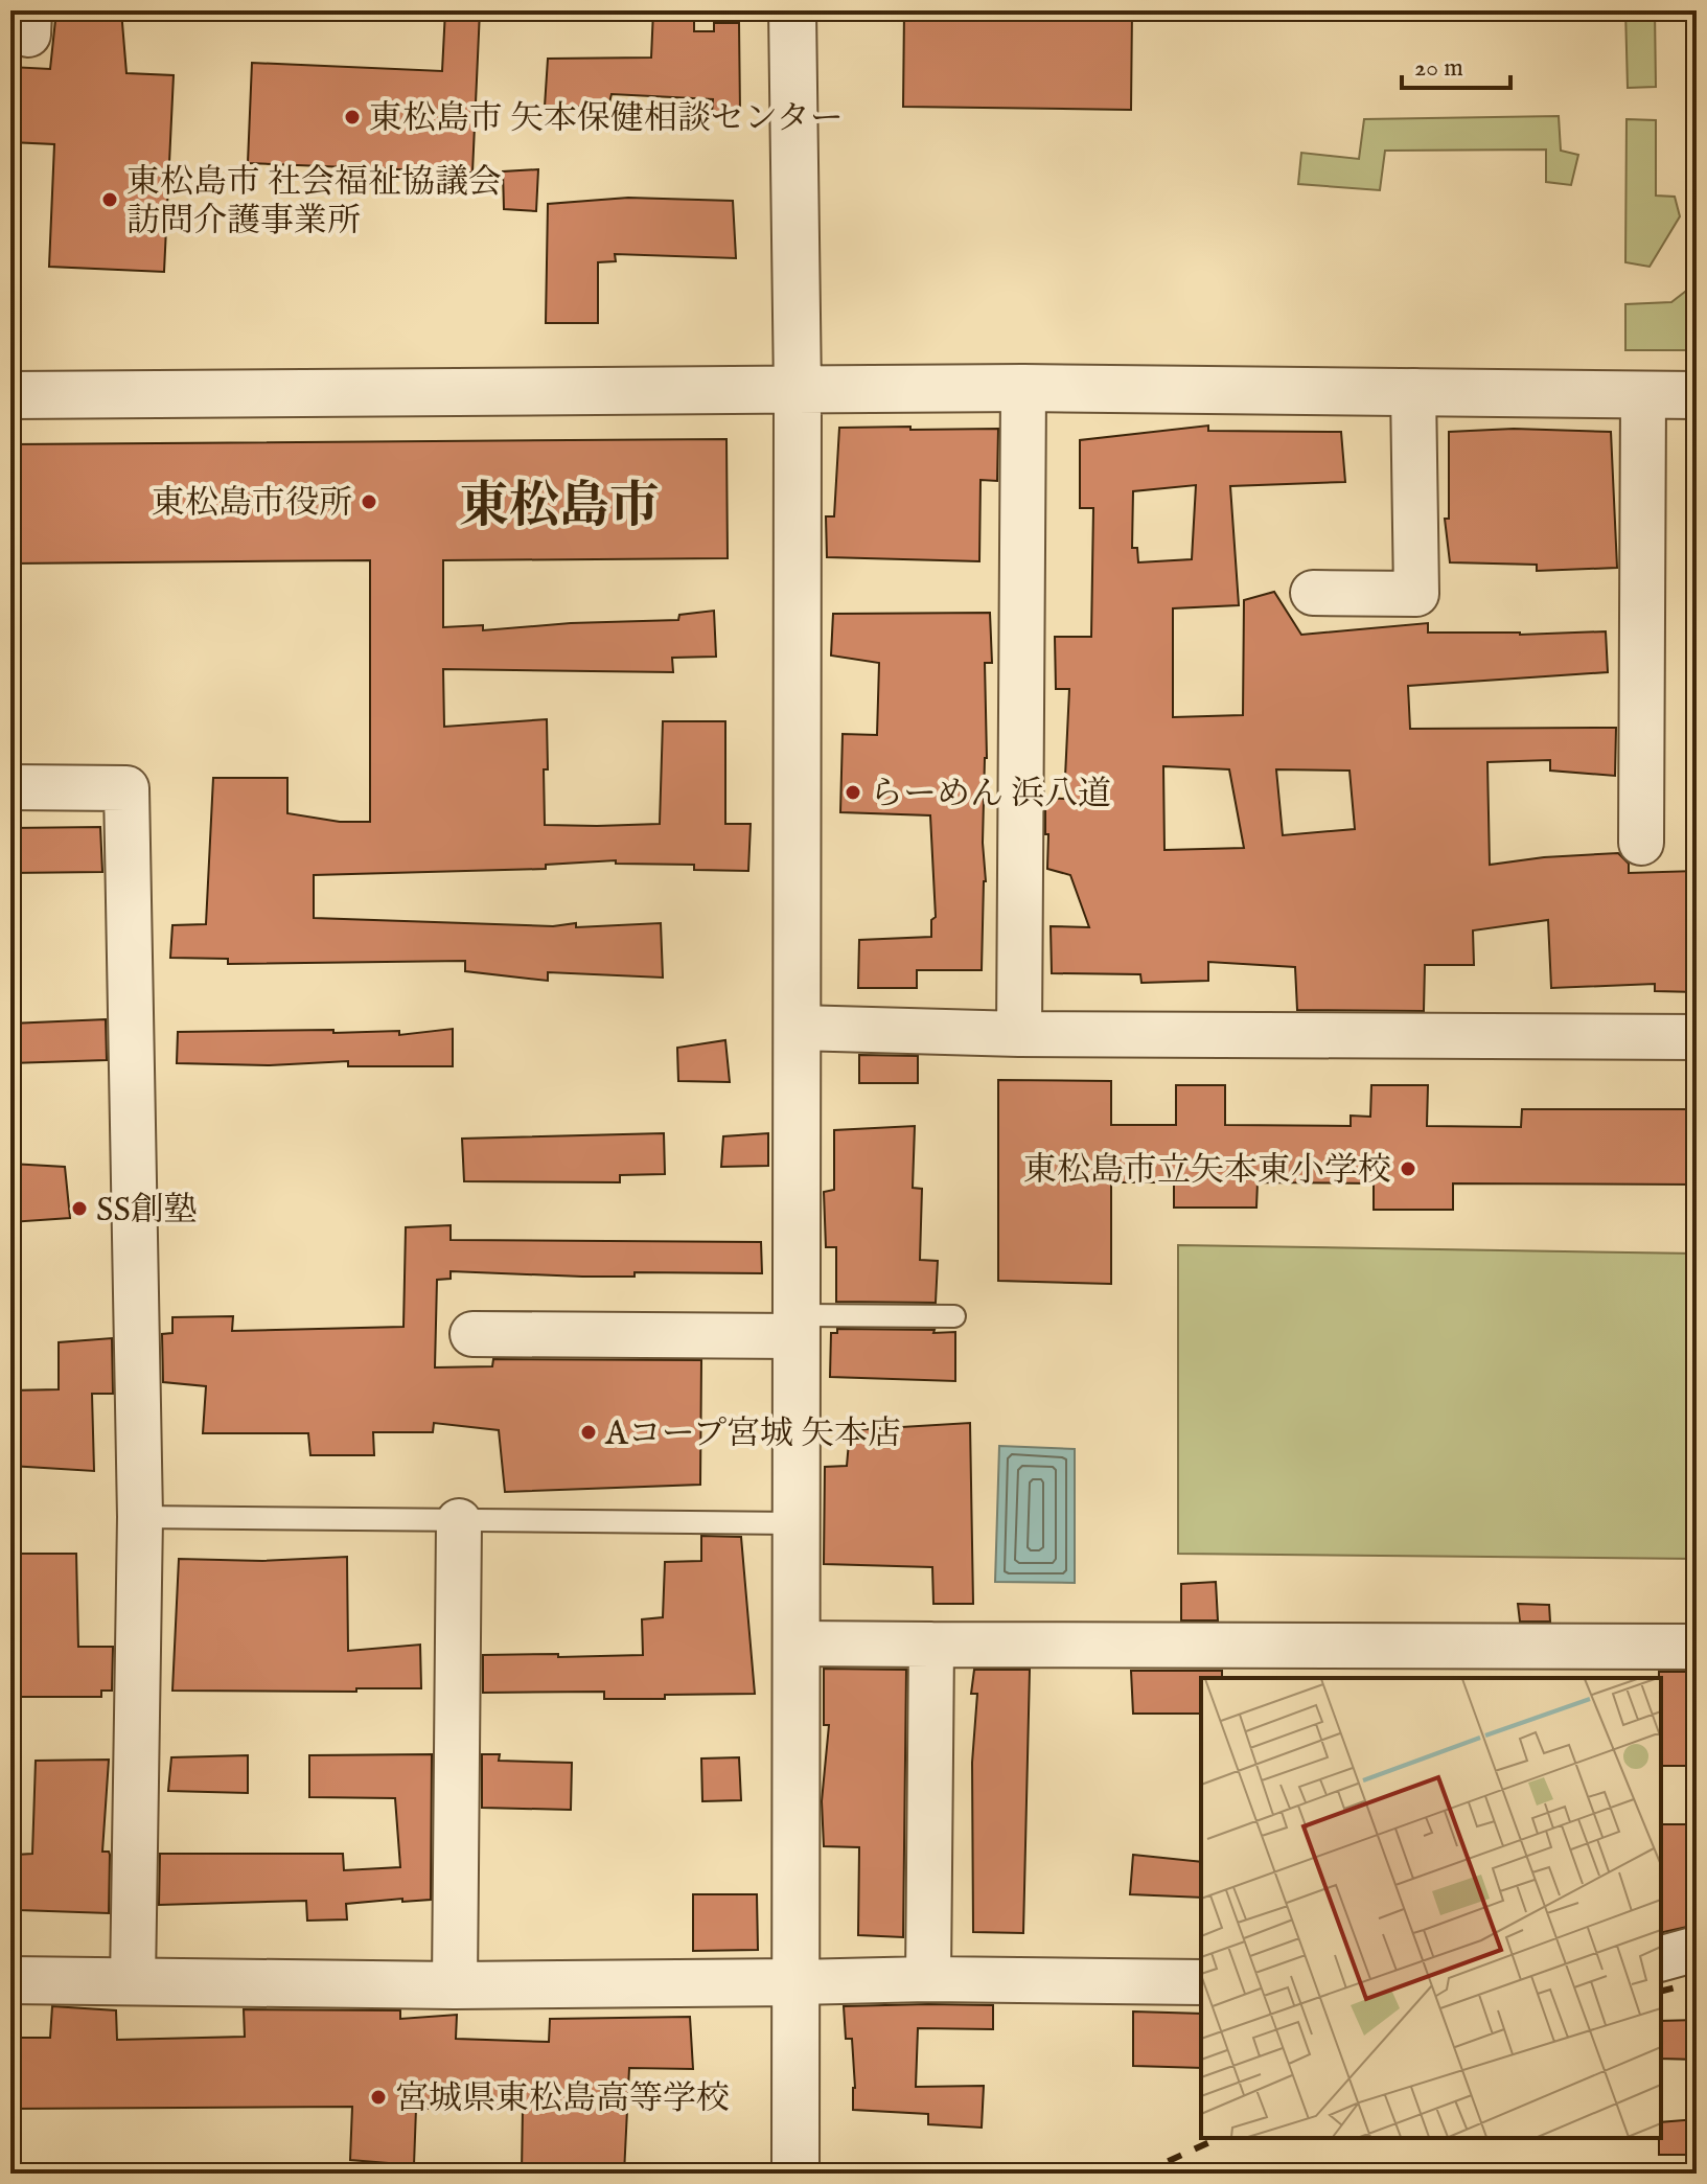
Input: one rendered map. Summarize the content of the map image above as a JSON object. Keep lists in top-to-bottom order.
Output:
{
  "districts": ["東松島市"],
  "places": [
    "東松島市 矢本保健相談センター",
    "東松島市 社会福祉協議会 訪問介護事業所",
    "東松島市役所",
    "らーめん 浜八道",
    "東松島市立矢本東小学校",
    "SS創塾",
    "Aコープ宮城 矢本店",
    "宮城県東松島高等学校"
  ],
  "scale_bar": "20 m"
}
